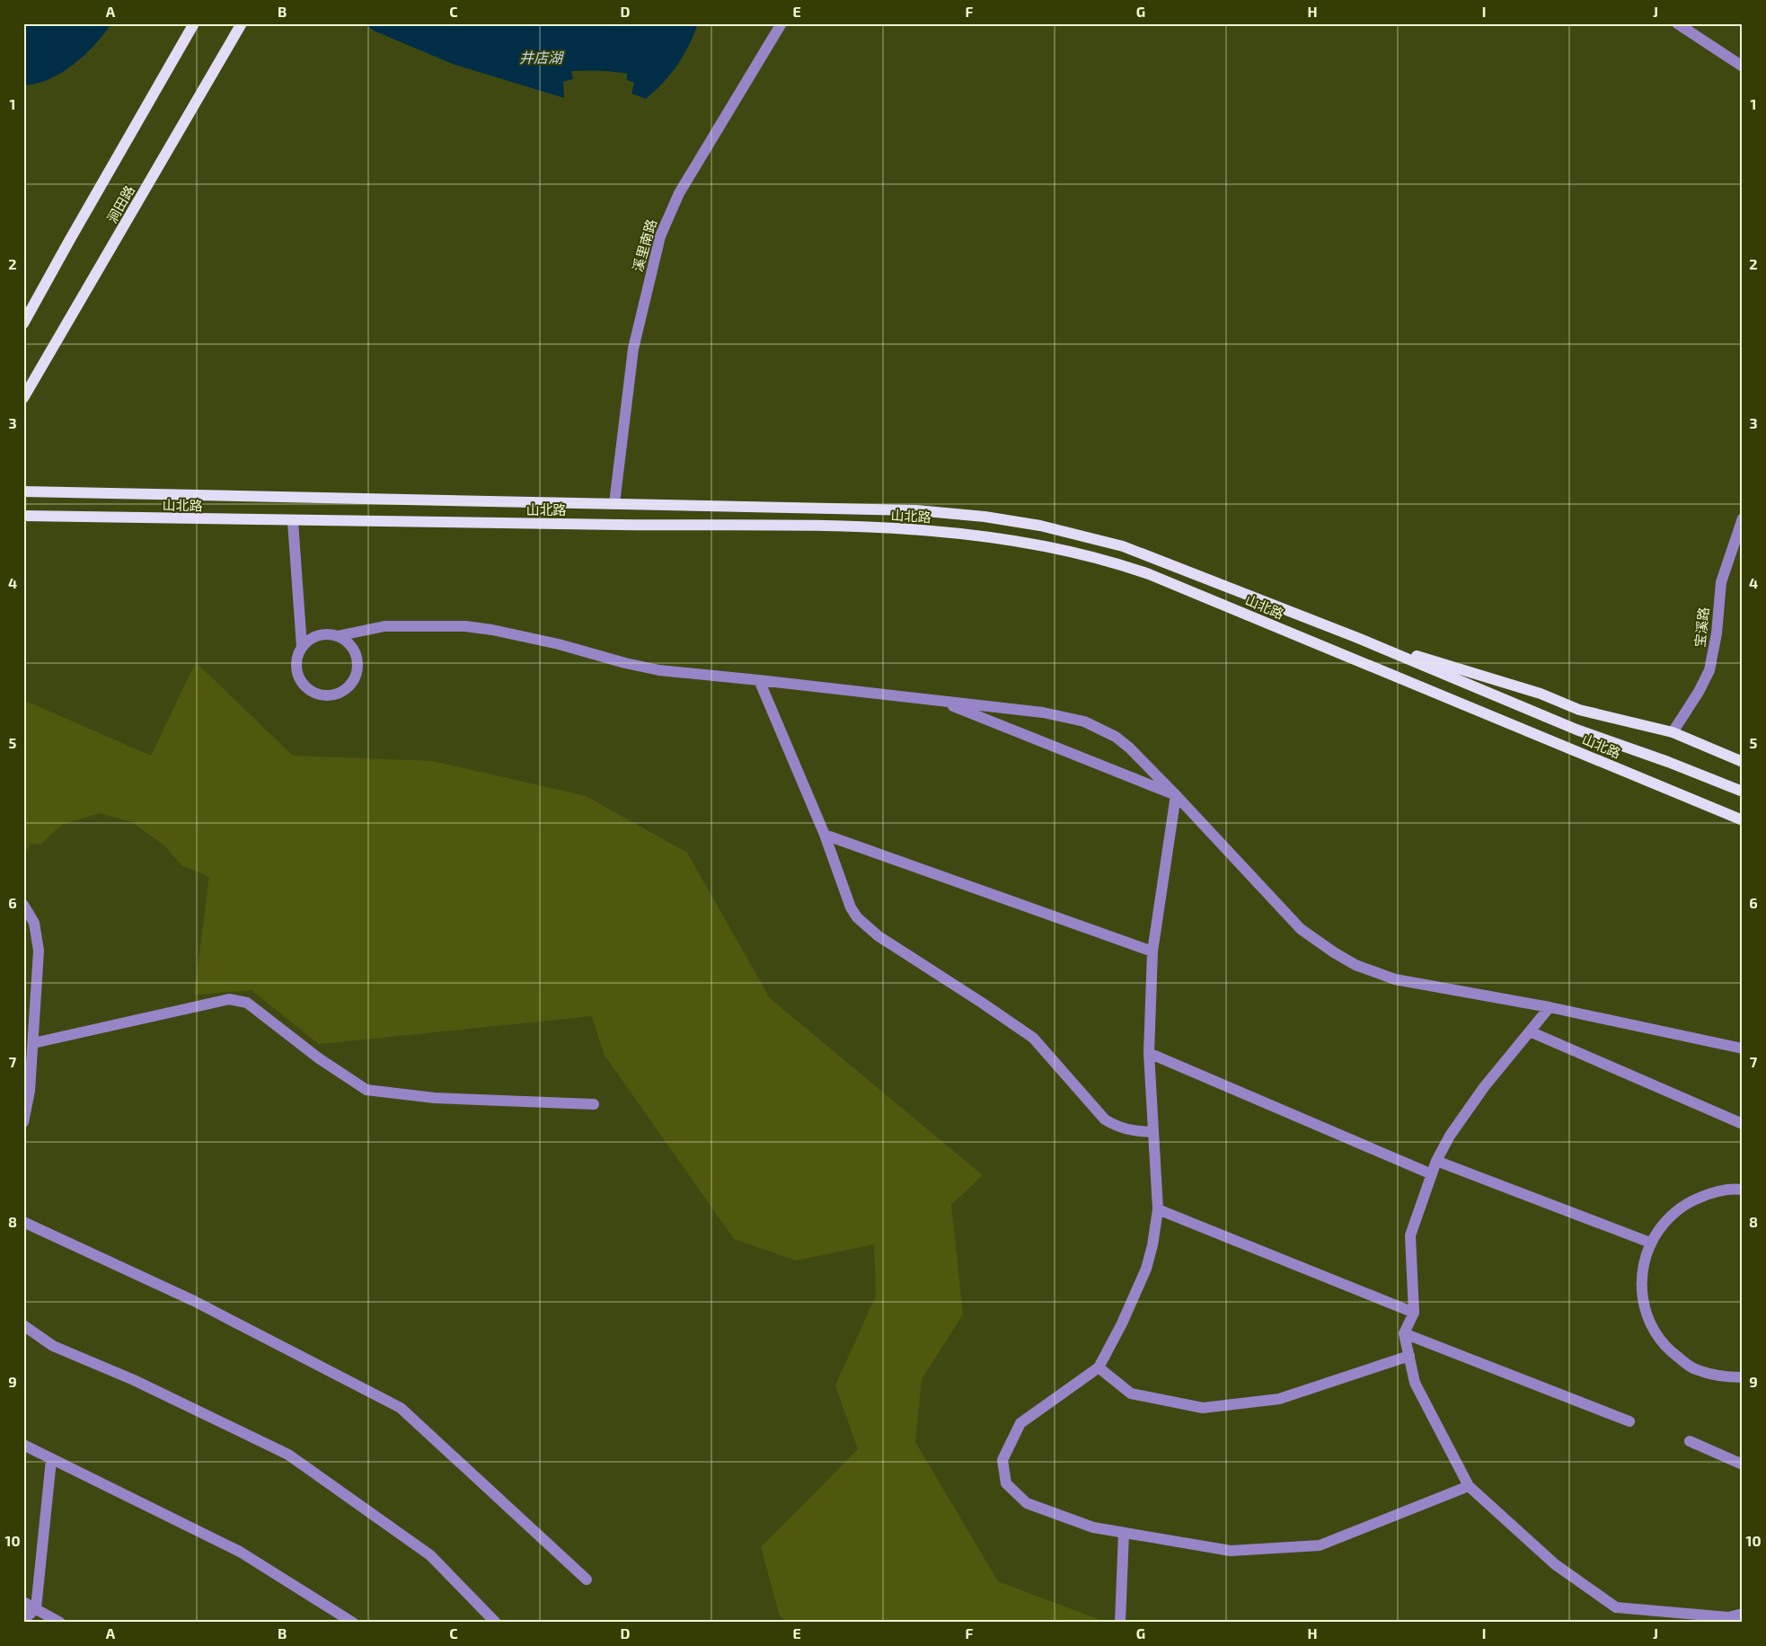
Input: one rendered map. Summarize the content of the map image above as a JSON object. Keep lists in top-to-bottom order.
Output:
{
  "streets": {
    "main road": ["涧田路", "山北路"],
    "street": ["溪里南路", "宝溪路"]
  },
  "crossings": [
    ["溪里南路", "山北路"]
  ],
  "water": ["井店湖"],
  "grid": {
    "columns": [
      "A",
      "B",
      "C",
      "D",
      "E",
      "F",
      "G",
      "H",
      "I",
      "J"
    ],
    "rows": [
      "1",
      "2",
      "3",
      "4",
      "5",
      "6",
      "7",
      "8",
      "9",
      "10"
    ]
  }
}
